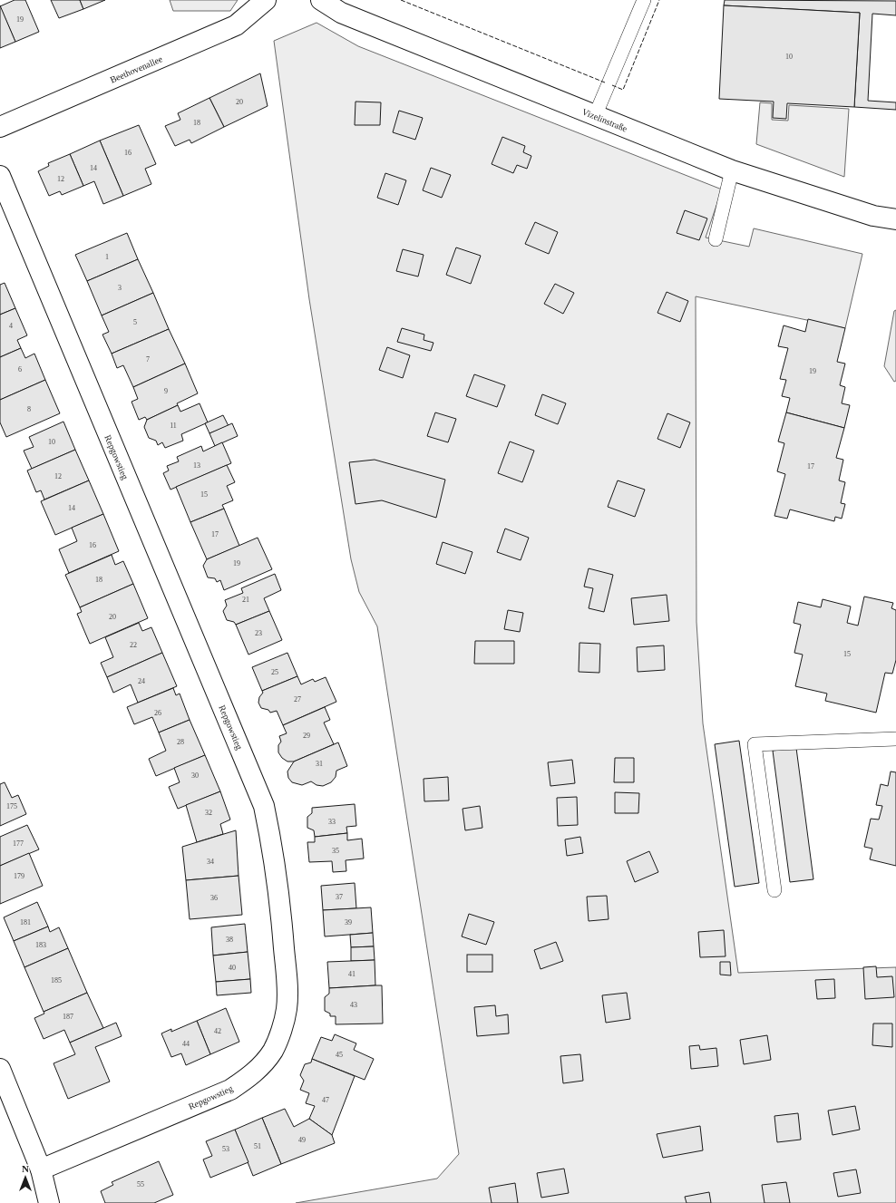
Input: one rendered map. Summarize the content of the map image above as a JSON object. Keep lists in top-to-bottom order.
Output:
{
  "streets": {
    "street": ["Beethovenallee", "Vizelinstraße", "Repgowstieg"]
  },
  "house_numbers": [
    "19",
    "10",
    "20",
    "18",
    "16",
    "14",
    "12",
    "1",
    "3",
    "5",
    "4",
    "7",
    "6",
    "19",
    "9",
    "8",
    "11",
    "10",
    "13",
    "17",
    "12",
    "15",
    "14",
    "17",
    "16",
    "19",
    "18",
    "21",
    "20",
    "23",
    "22",
    "15",
    "25",
    "24",
    "27",
    "26",
    "29",
    "28",
    "31",
    "30",
    "175",
    "32",
    "33",
    "177",
    "35",
    "34",
    "179",
    "37",
    "36",
    "181",
    "39",
    "38",
    "183",
    "40",
    "41",
    "185",
    "43",
    "187",
    "42",
    "44",
    "45",
    "47",
    "49",
    "51",
    "53",
    "55"
  ],
  "north": "top"
}
